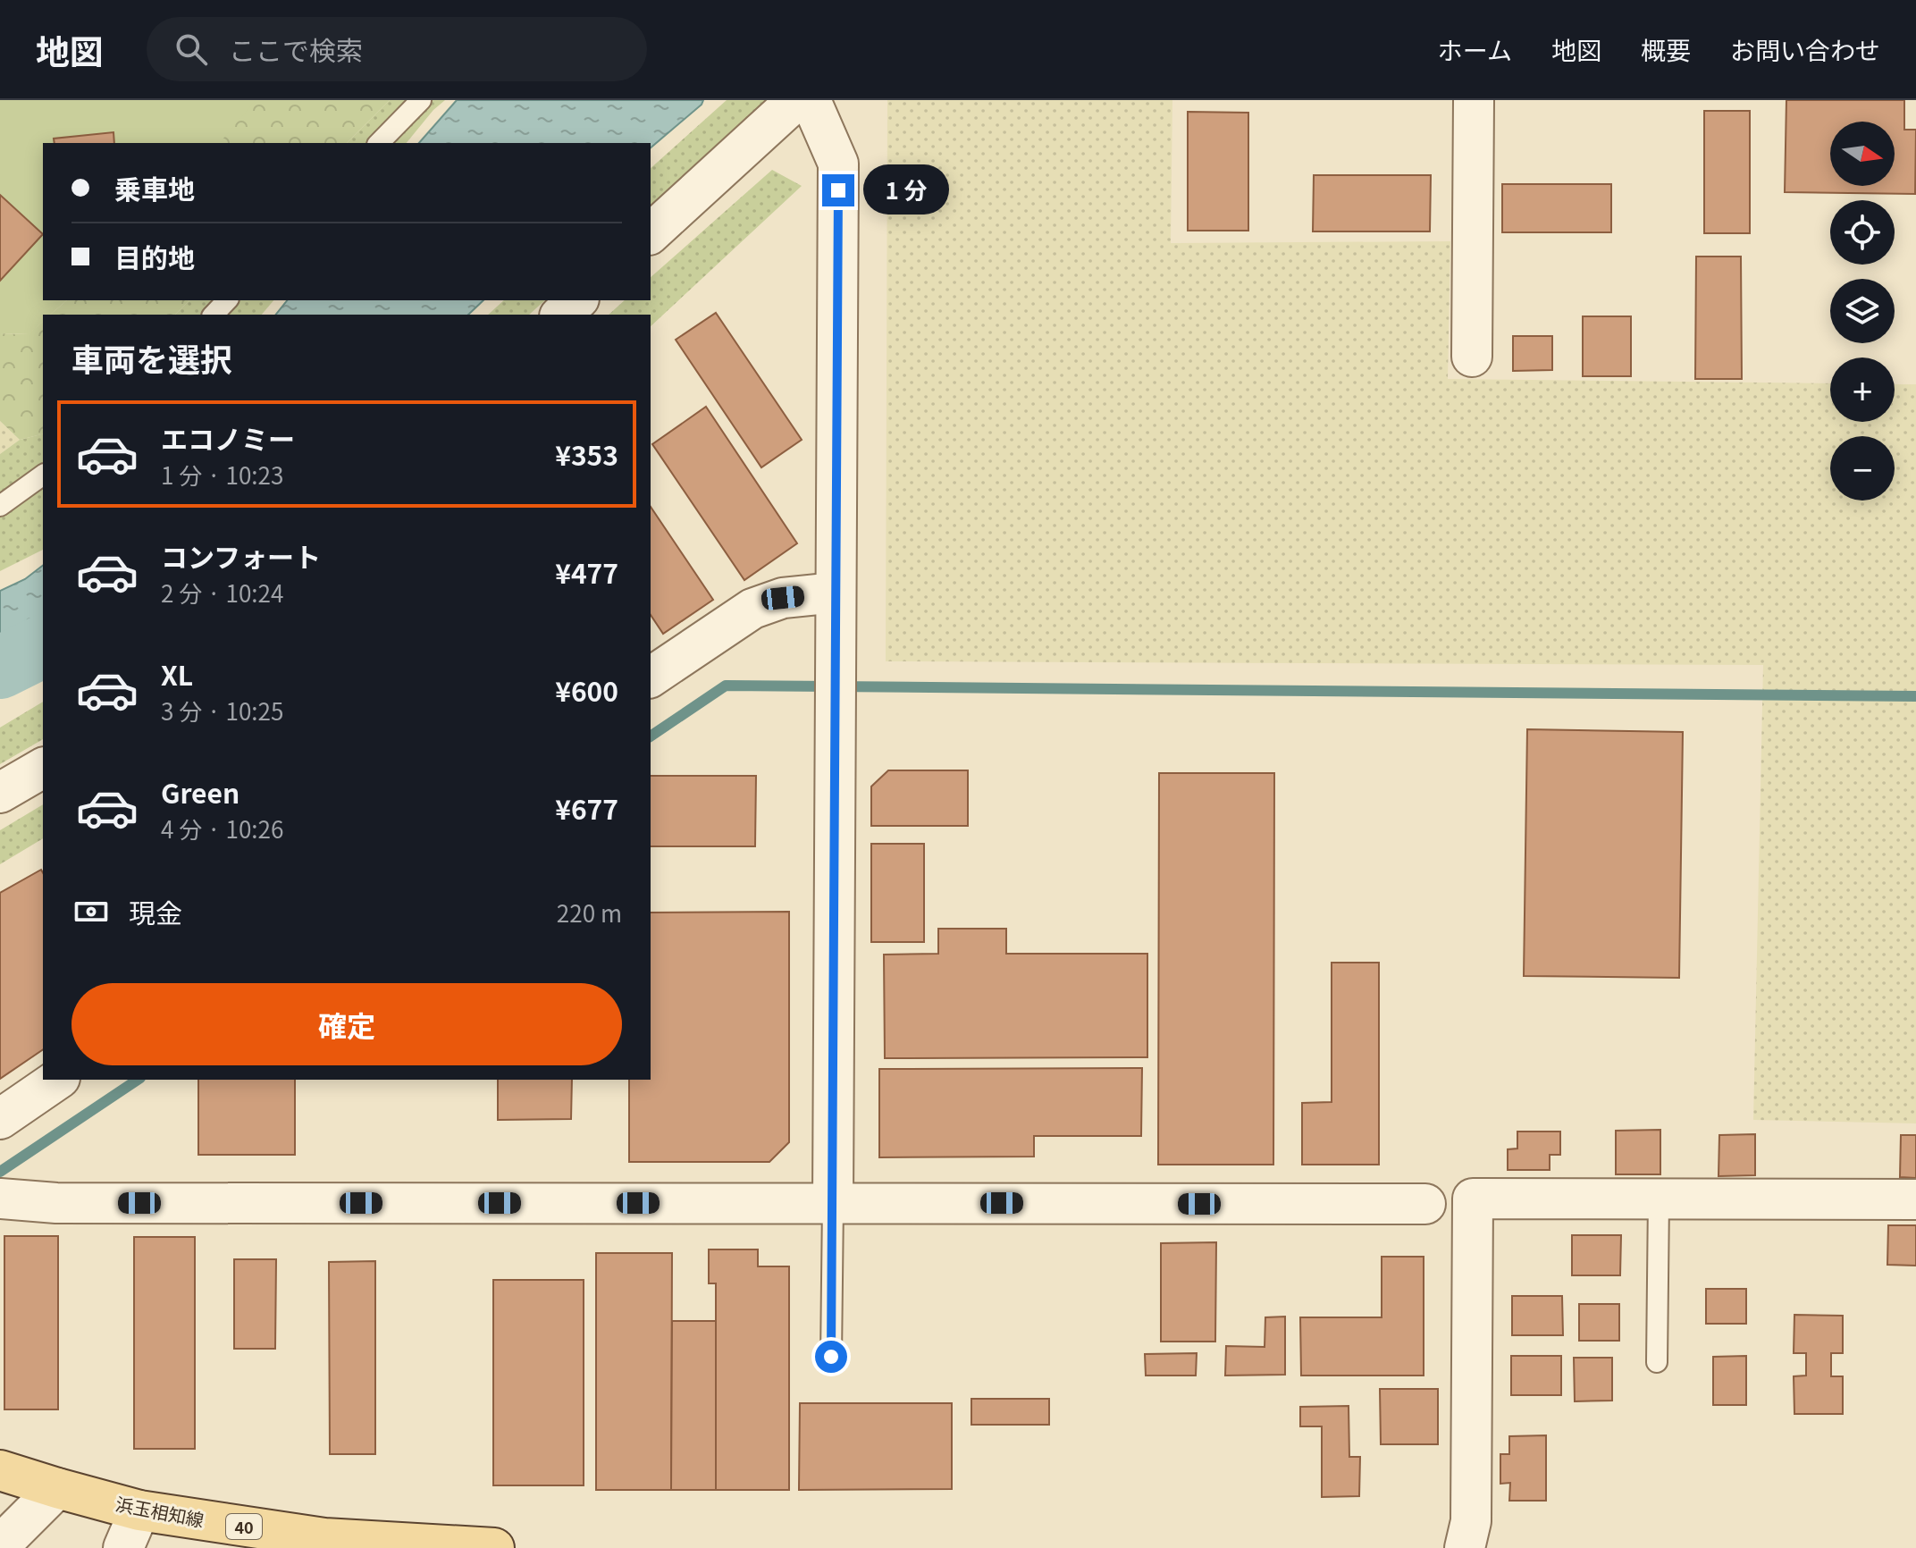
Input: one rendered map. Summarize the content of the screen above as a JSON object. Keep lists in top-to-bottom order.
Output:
{
  "streets": {
    "main road": ["浜玉相知線", "40"]
  },
  "north": "right",
  "page": {
    "header": "地図",
    "search": "ここで検索",
    "nav": [
      "ホーム",
      "地図",
      "概要",
      "お問い合わせ"
    ],
    "map_buttons": ["+", "−"],
    "banner": ["乗車地", "目的地"],
    "bubble": "1 分",
    "heading": "車両を選択",
    "list": [
      {
        "name": "エコノミー",
        "note": "1 分 · 10:23",
        "value": "¥353"
      },
      {
        "name": "コンフォート",
        "note": "2 分 · 10:24",
        "value": "¥477"
      },
      {
        "name": "XL",
        "note": "3 分 · 10:25",
        "value": "¥600"
      },
      {
        "name": "Green",
        "note": "4 分 · 10:26",
        "value": "¥677"
      }
    ],
    "pay": ["現金", "220 m"],
    "buttons": "確定"
  }
}
